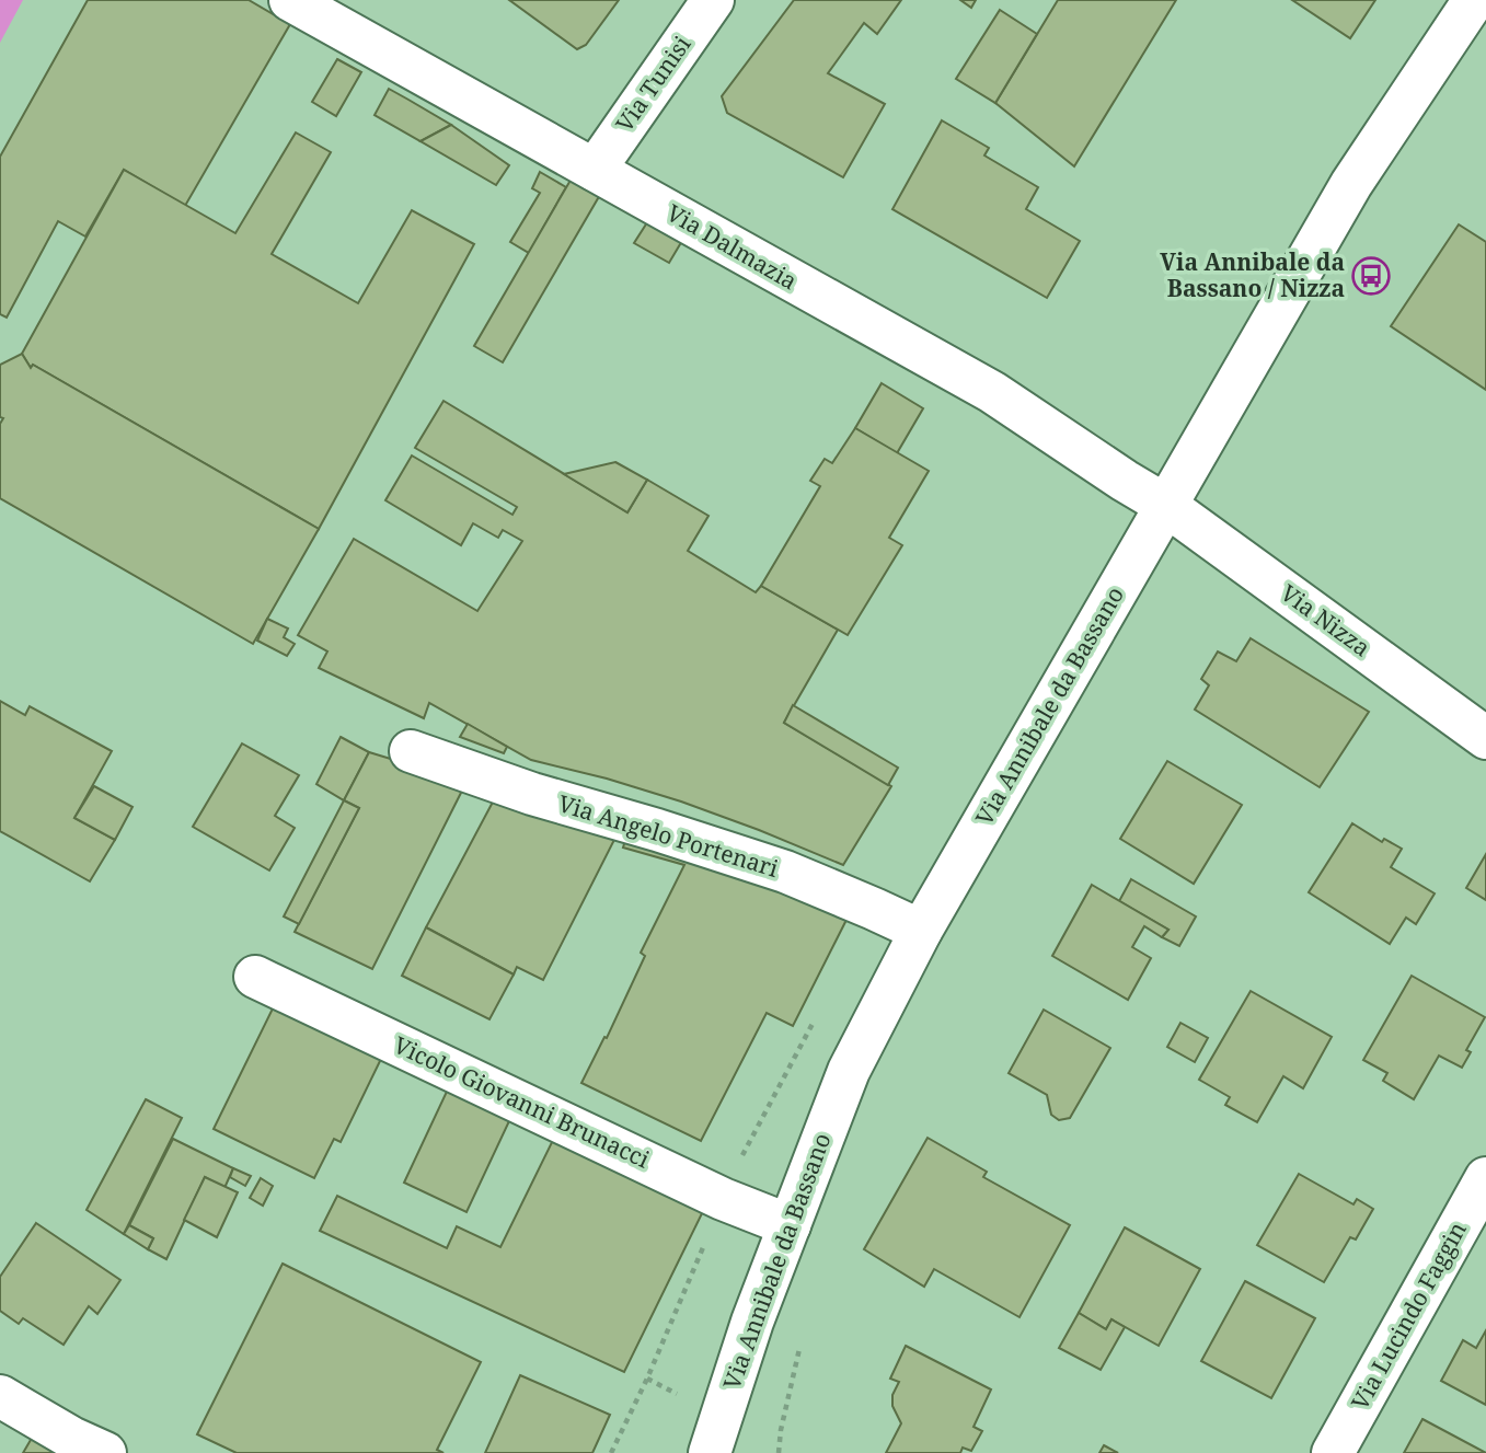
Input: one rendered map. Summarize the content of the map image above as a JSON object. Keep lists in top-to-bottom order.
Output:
{
  "streets": {
    "street": [
      "Via Tunisi",
      "Via Dalmazia",
      "Via Nizza",
      "Via Annibale da Bassano",
      "Via Angelo Portenari",
      "Vicolo Giovanni Brunacci",
      "Via Lucindo Faggin"
    ]
  },
  "crossings": [
    ["Via Tunisi", "Via Dalmazia"],
    ["Via Dalmazia", "Via Nizza"],
    ["Via Dalmazia", "Via Annibale da Bassano"],
    ["Via Nizza", "Via Annibale da Bassano"],
    ["Via Annibale da Bassano", "Via Angelo Portenari"],
    ["Via Annibale da Bassano", "Vicolo Giovanni Brunacci"]
  ],
  "places": {
    "bus stop": ["Via Annibale da Bassano / Nizza"]
  }
}
